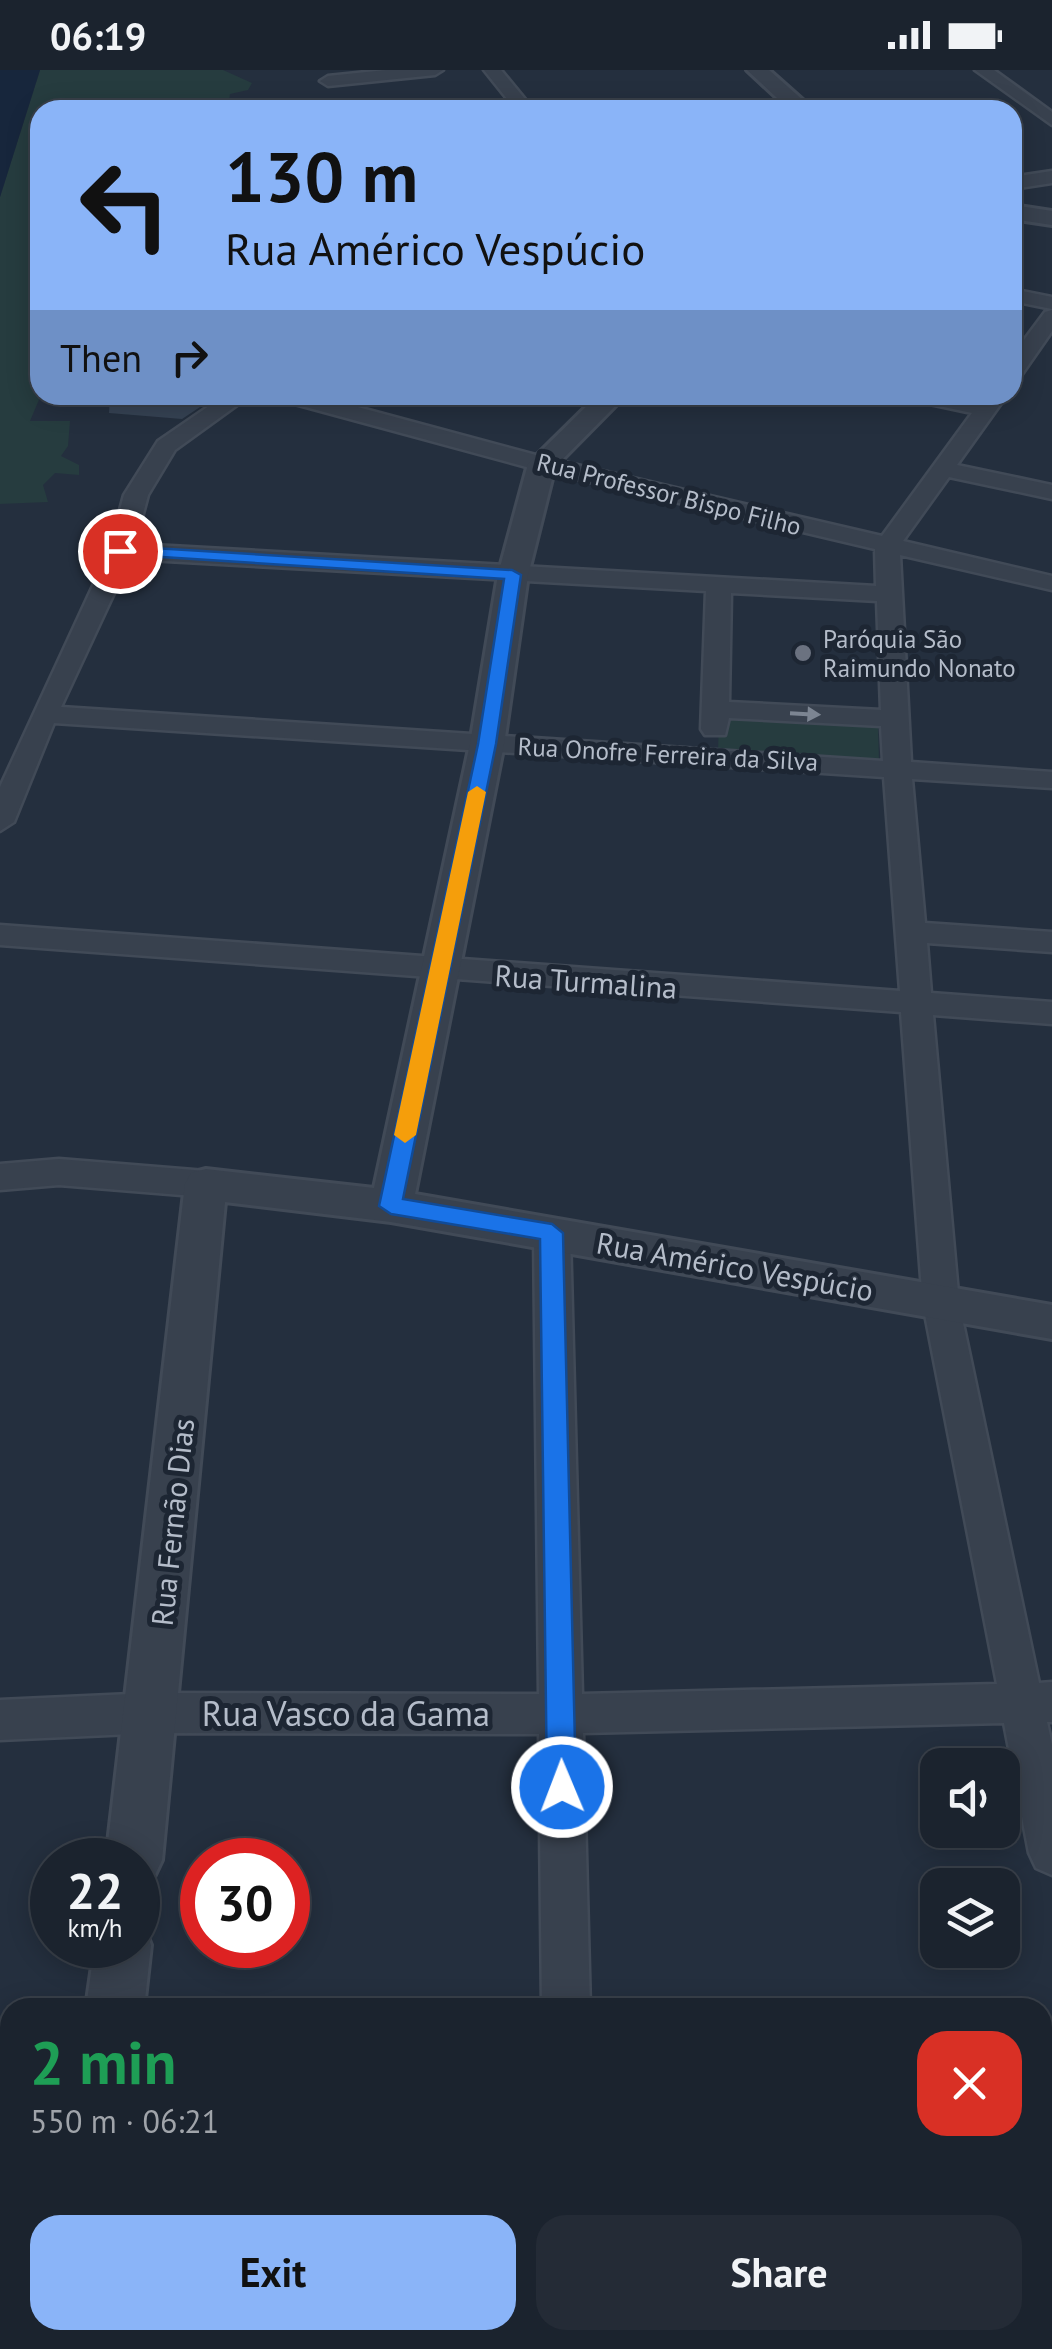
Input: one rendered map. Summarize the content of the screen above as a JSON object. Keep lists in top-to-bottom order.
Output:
{
  "streets": {
    "street": [
      "Rua Professor Bispo Filho",
      "Rua Onofre Ferreira da Silva",
      "Rua Turmalina",
      "Rua Américo Vespúcio",
      "Rua Fernão Dias",
      "Rua Vasco da Gama"
    ]
  },
  "crossings": [
    ["Rua Américo Vespúcio", "Rua Fernão Dias"],
    ["Rua Fernão Dias", "Rua Vasco da Gama"]
  ],
  "places": ["Paróquia São Raimundo Nonato"],
  "page": {
    "status": "06:19",
    "turn": ["130 m", "Rua Américo Vespúcio"],
    "then": "Then",
    "speed": "22 km/h",
    "limit": "30",
    "heading": ["2 min", "550 m · 06:21"],
    "buttons": ["Exit", "Share"]
  }
}
